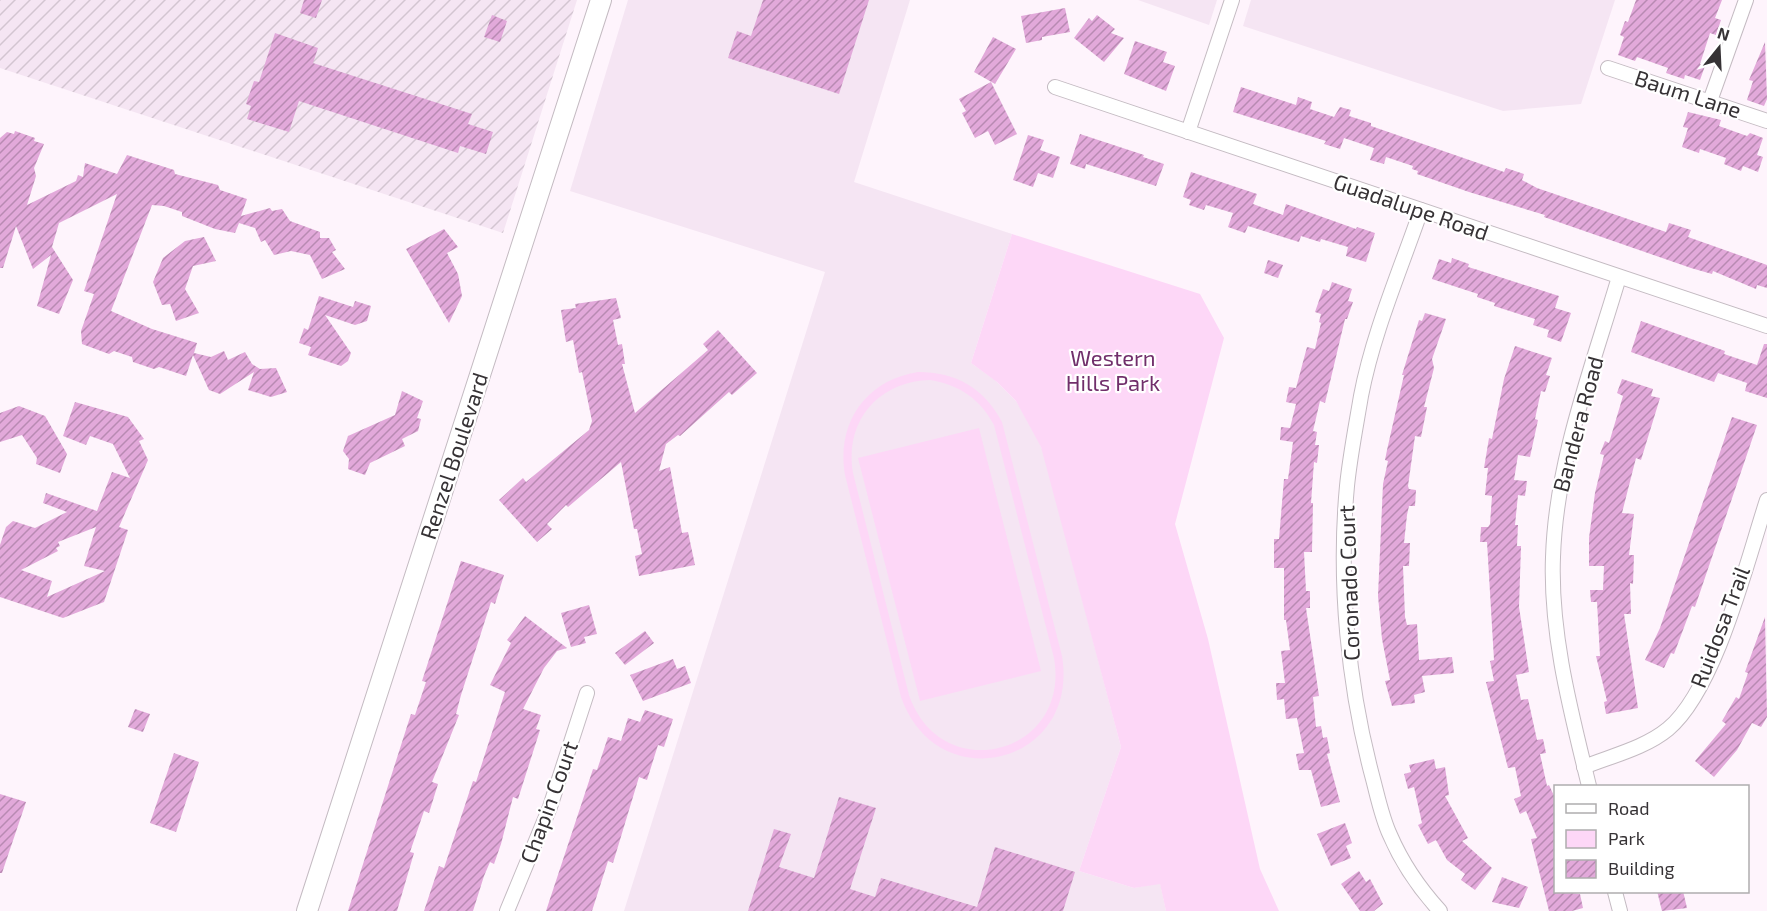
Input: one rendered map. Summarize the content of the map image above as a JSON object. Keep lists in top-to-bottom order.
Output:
{
  "streets": {
    "street": [
      "Baum Lane",
      "Guadalupe Road",
      "Bandera Road",
      "Renzel Boulevard",
      "Coronado Court",
      "Ruidosa Trail",
      "Chapin Court"
    ]
  },
  "crossings": [
    ["Guadalupe Road", "Bandera Road"],
    ["Guadalupe Road", "Coronado Court"],
    ["Bandera Road", "Ruidosa Trail"]
  ],
  "parks": ["Western Hills Park"],
  "legend": ["Road", "Park", "Building"],
  "north": "top"
}
